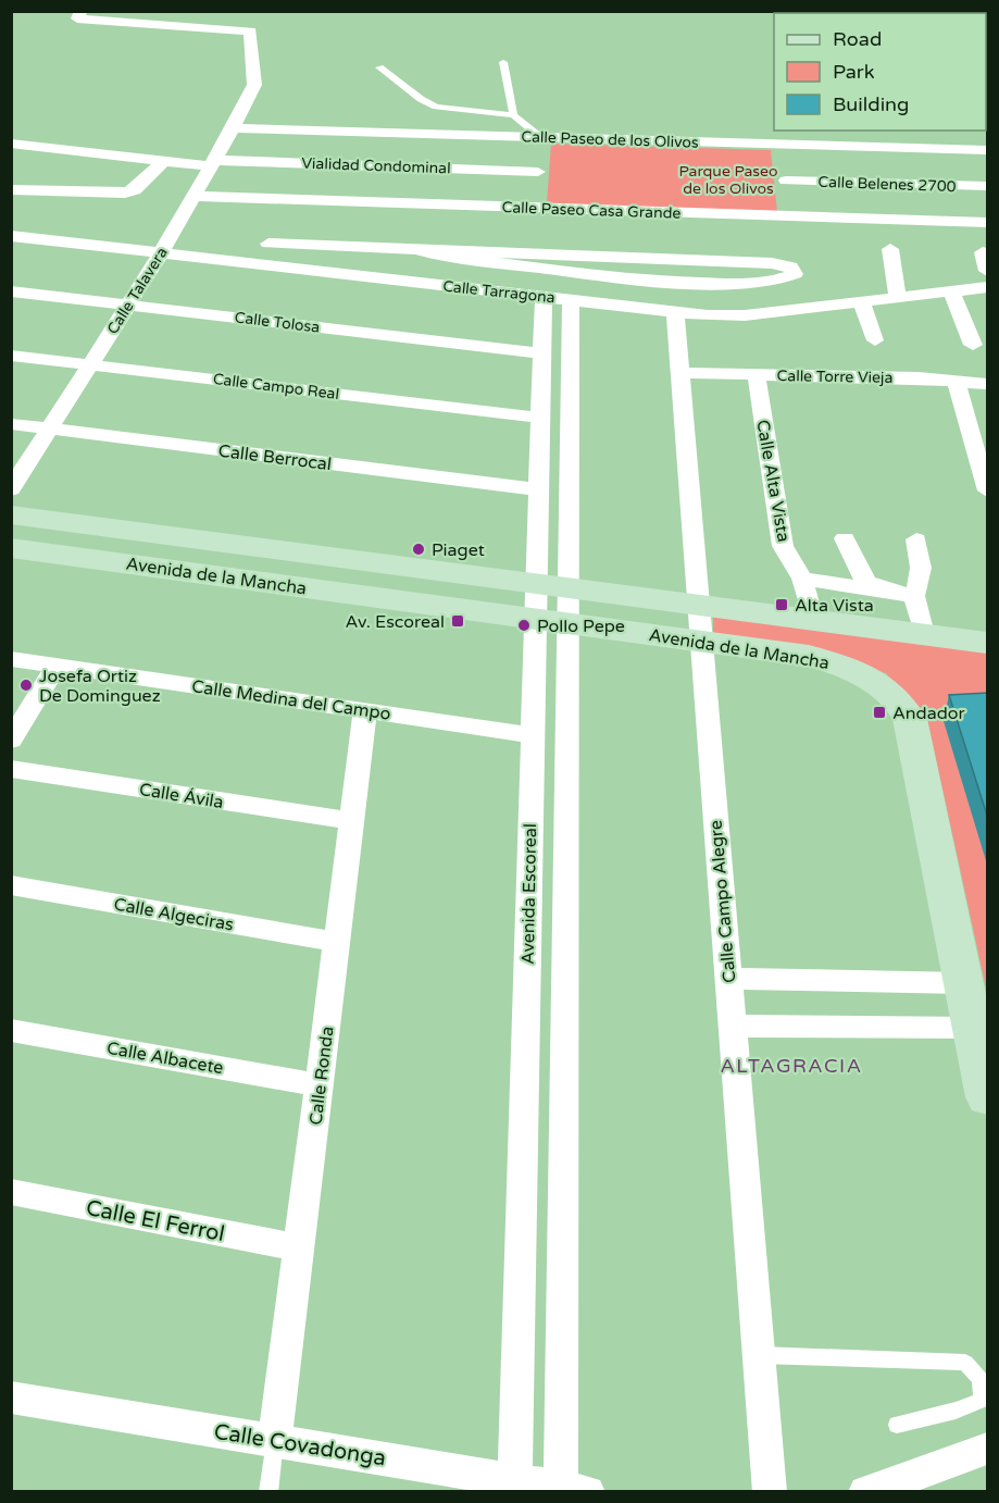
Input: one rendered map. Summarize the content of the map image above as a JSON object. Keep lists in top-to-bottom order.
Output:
{
  "streets": {
    "street": [
      "Calle Paseo de los Olivos",
      "Vialidad Condominal",
      "Calle Belenes 2700",
      "Calle Paseo Casa Grande",
      "Calle Talavera",
      "Calle Tarragona",
      "Calle Tolosa",
      "Calle Torre Vieja",
      "Calle Campo Real",
      "Calle Berrocal",
      "Calle Alta Vista",
      "Avenida de la Mancha",
      "Calle Medina del Campo",
      "Calle Ávila",
      "Avenida Escoreal",
      "Calle Campo Alegre",
      "Calle Algeciras",
      "Calle Albacete",
      "Calle Ronda",
      "Calle El Ferrol",
      "Calle Covadonga"
    ]
  },
  "crossings": [
    ["Calle Paseo de los Olivos", "Vialidad Condominal"],
    ["Calle Paseo de los Olivos", "Calle Belenes 2700"],
    ["Calle Paseo de los Olivos", "Calle Paseo Casa Grande"],
    ["Calle Paseo de los Olivos", "Calle Talavera"],
    ["Vialidad Condominal", "Calle Paseo Casa Grande"],
    ["Vialidad Condominal", "Calle Talavera"],
    ["Calle Belenes 2700", "Calle Paseo Casa Grande"],
    ["Calle Paseo Casa Grande", "Calle Talavera"],
    ["Calle Talavera", "Calle Tarragona"],
    ["Calle Talavera", "Calle Tolosa"],
    ["Calle Talavera", "Calle Campo Real"],
    ["Calle Talavera", "Calle Berrocal"],
    ["Calle Tarragona", "Avenida Escoreal"],
    ["Calle Tarragona", "Calle Campo Alegre"],
    ["Calle Tolosa", "Avenida Escoreal"],
    ["Calle Torre Vieja", "Calle Alta Vista"],
    ["Calle Torre Vieja", "Calle Campo Alegre"],
    ["Calle Campo Real", "Avenida Escoreal"],
    ["Calle Berrocal", "Avenida Escoreal"],
    ["Calle Alta Vista", "Avenida de la Mancha"],
    ["Avenida de la Mancha", "Avenida Escoreal"],
    ["Avenida de la Mancha", "Calle Campo Alegre"],
    ["Calle Medina del Campo", "Avenida Escoreal"],
    ["Calle Medina del Campo", "Calle Ronda"],
    ["Calle Ávila", "Calle Ronda"],
    ["Avenida Escoreal", "Calle Covadonga"],
    ["Calle Algeciras", "Calle Ronda"],
    ["Calle Albacete", "Calle Ronda"],
    ["Calle Ronda", "Calle El Ferrol"],
    ["Calle Ronda", "Calle Covadonga"]
  ],
  "districts": ["ALTAGRACIA"],
  "parks": ["Parque Paseo de los Olivos"],
  "places": {
    "other": ["Piaget", "Pollo Pepe", "Josefa Ortiz De Dominguez"],
    "transit": ["Alta Vista", "Av. Escoreal", "Andador"]
  },
  "legend": ["Road", "Park", "Building"]
}
